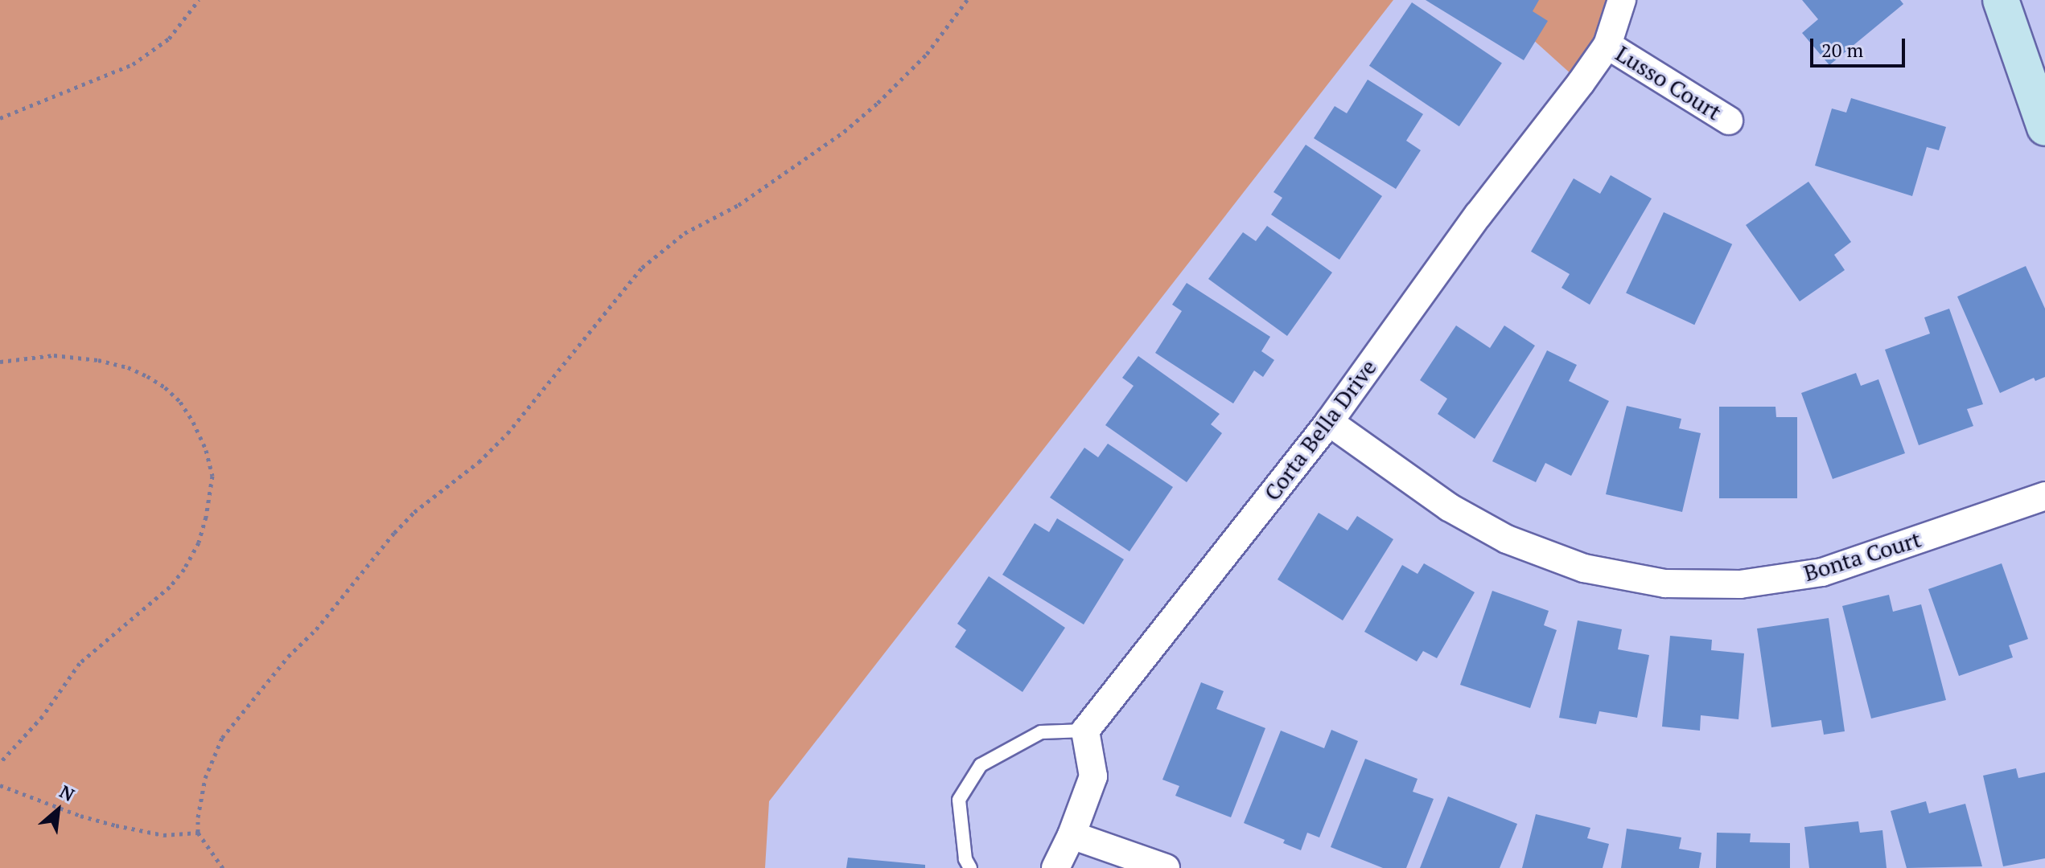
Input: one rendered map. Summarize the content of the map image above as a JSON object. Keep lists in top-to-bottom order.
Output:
{
  "streets": {
    "street": ["Lusso Court", "Corta Bella Drive", "Bonta Court"]
  },
  "crossings": [
    ["Lusso Court", "Corta Bella Drive"],
    ["Corta Bella Drive", "Bonta Court"]
  ],
  "scale_bar": "20 m",
  "north": "top right"
}
